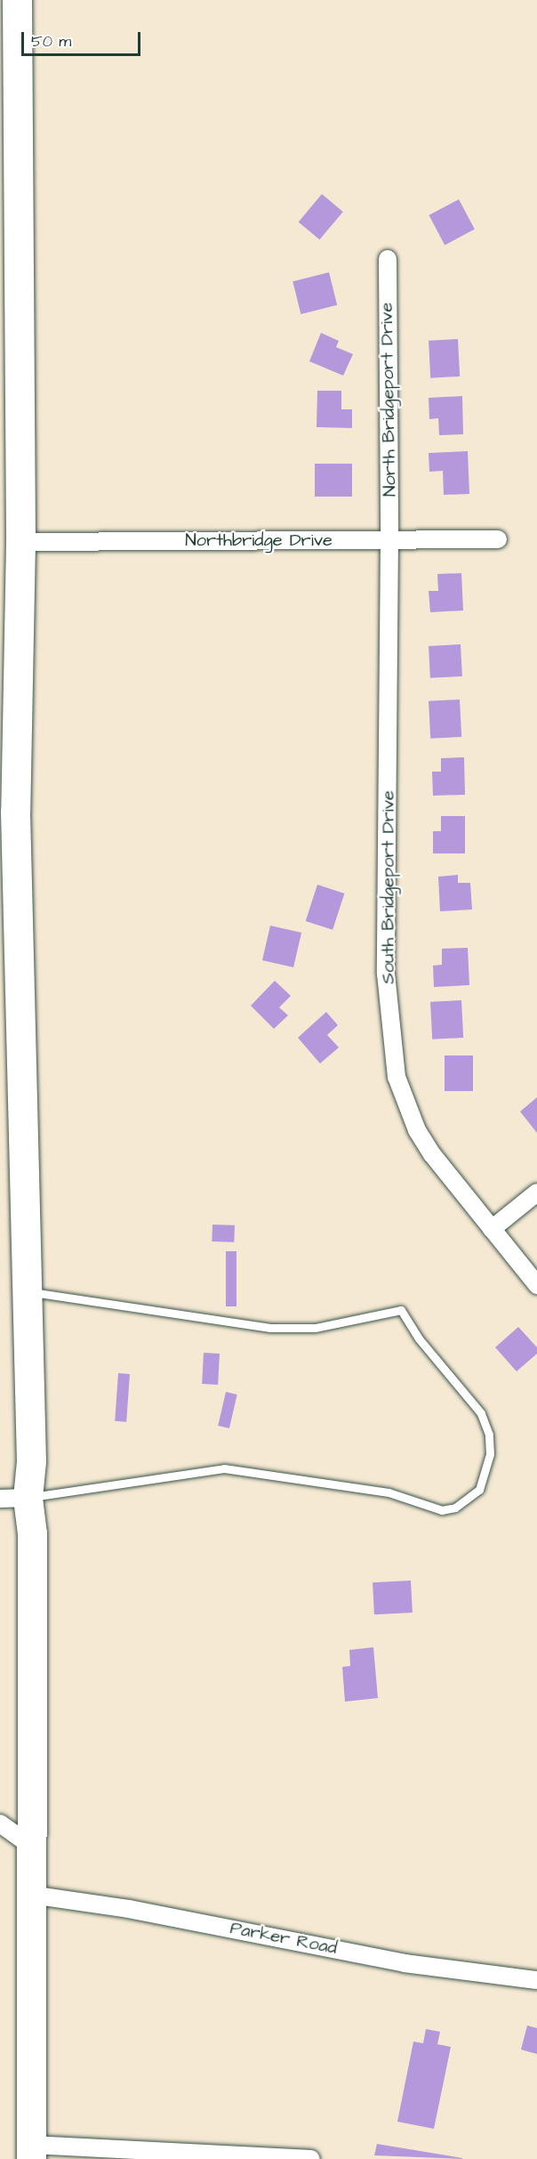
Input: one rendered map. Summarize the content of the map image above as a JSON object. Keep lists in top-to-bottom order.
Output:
{
  "streets": {
    "street": [
      "North Bridgeport Drive",
      "Northbridge Drive",
      "South Bridgeport Drive",
      "Parker Road"
    ]
  },
  "crossings": [
    ["North Bridgeport Drive", "Northbridge Drive"],
    ["North Bridgeport Drive", "South Bridgeport Drive"],
    ["Northbridge Drive", "South Bridgeport Drive"]
  ],
  "scale_bar": "50 m"
}
